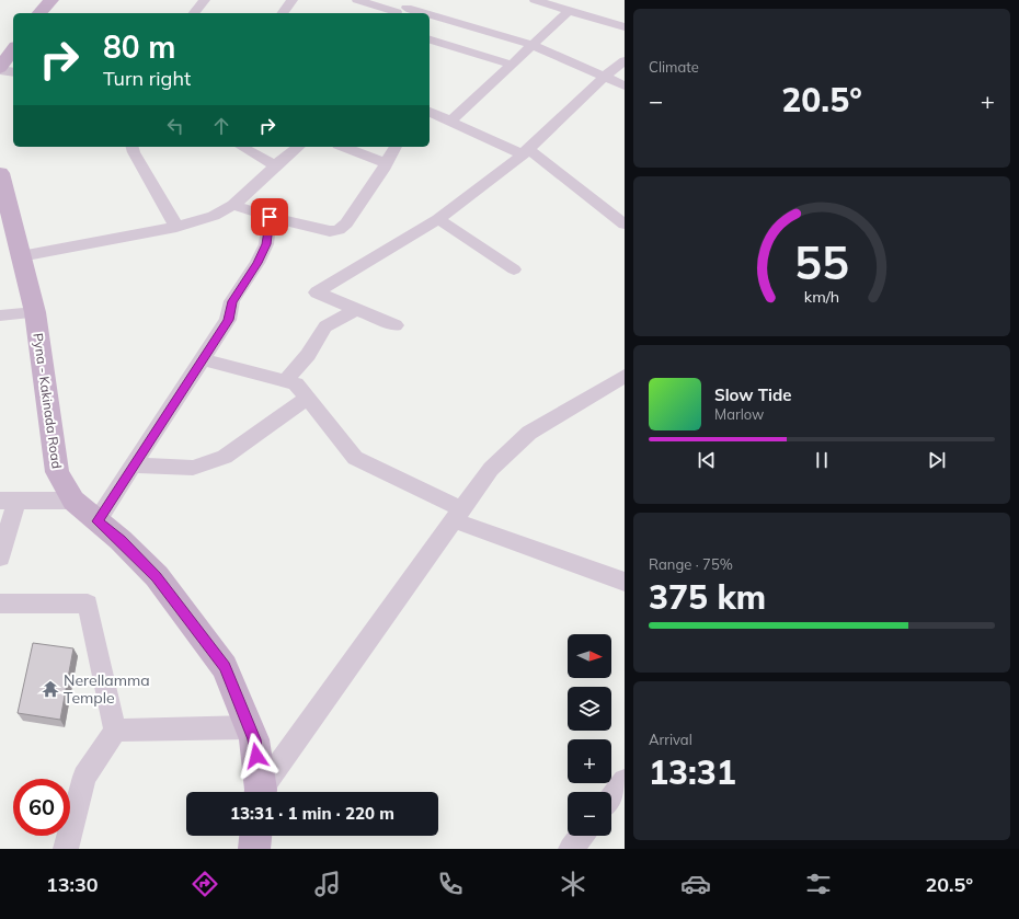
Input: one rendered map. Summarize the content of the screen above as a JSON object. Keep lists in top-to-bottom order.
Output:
{
  "streets": {
    "main road": ["Pyna - Kakinada Road"]
  },
  "places": {
    "temple": ["Nerellamma Temple"]
  },
  "north": "right",
  "page": {
    "tile": [
      "Climate",
      ["Range · 75%", "375 km"],
      ["Arrival", "13:31"]
    ],
    "turn": ["80 m", "Turn right"],
    "heat": ["−", "20.5°", "+"],
    "song": ["Slow Tide", "Marlow"],
    "map_buttons": ["+", "−"],
    "limit": "60",
    "trip": "13:31 · 1 min · 220 m",
    "tabs": ["13:30", "20.5°"],
    "gauge": ["55", "km/h"]
  }
}
